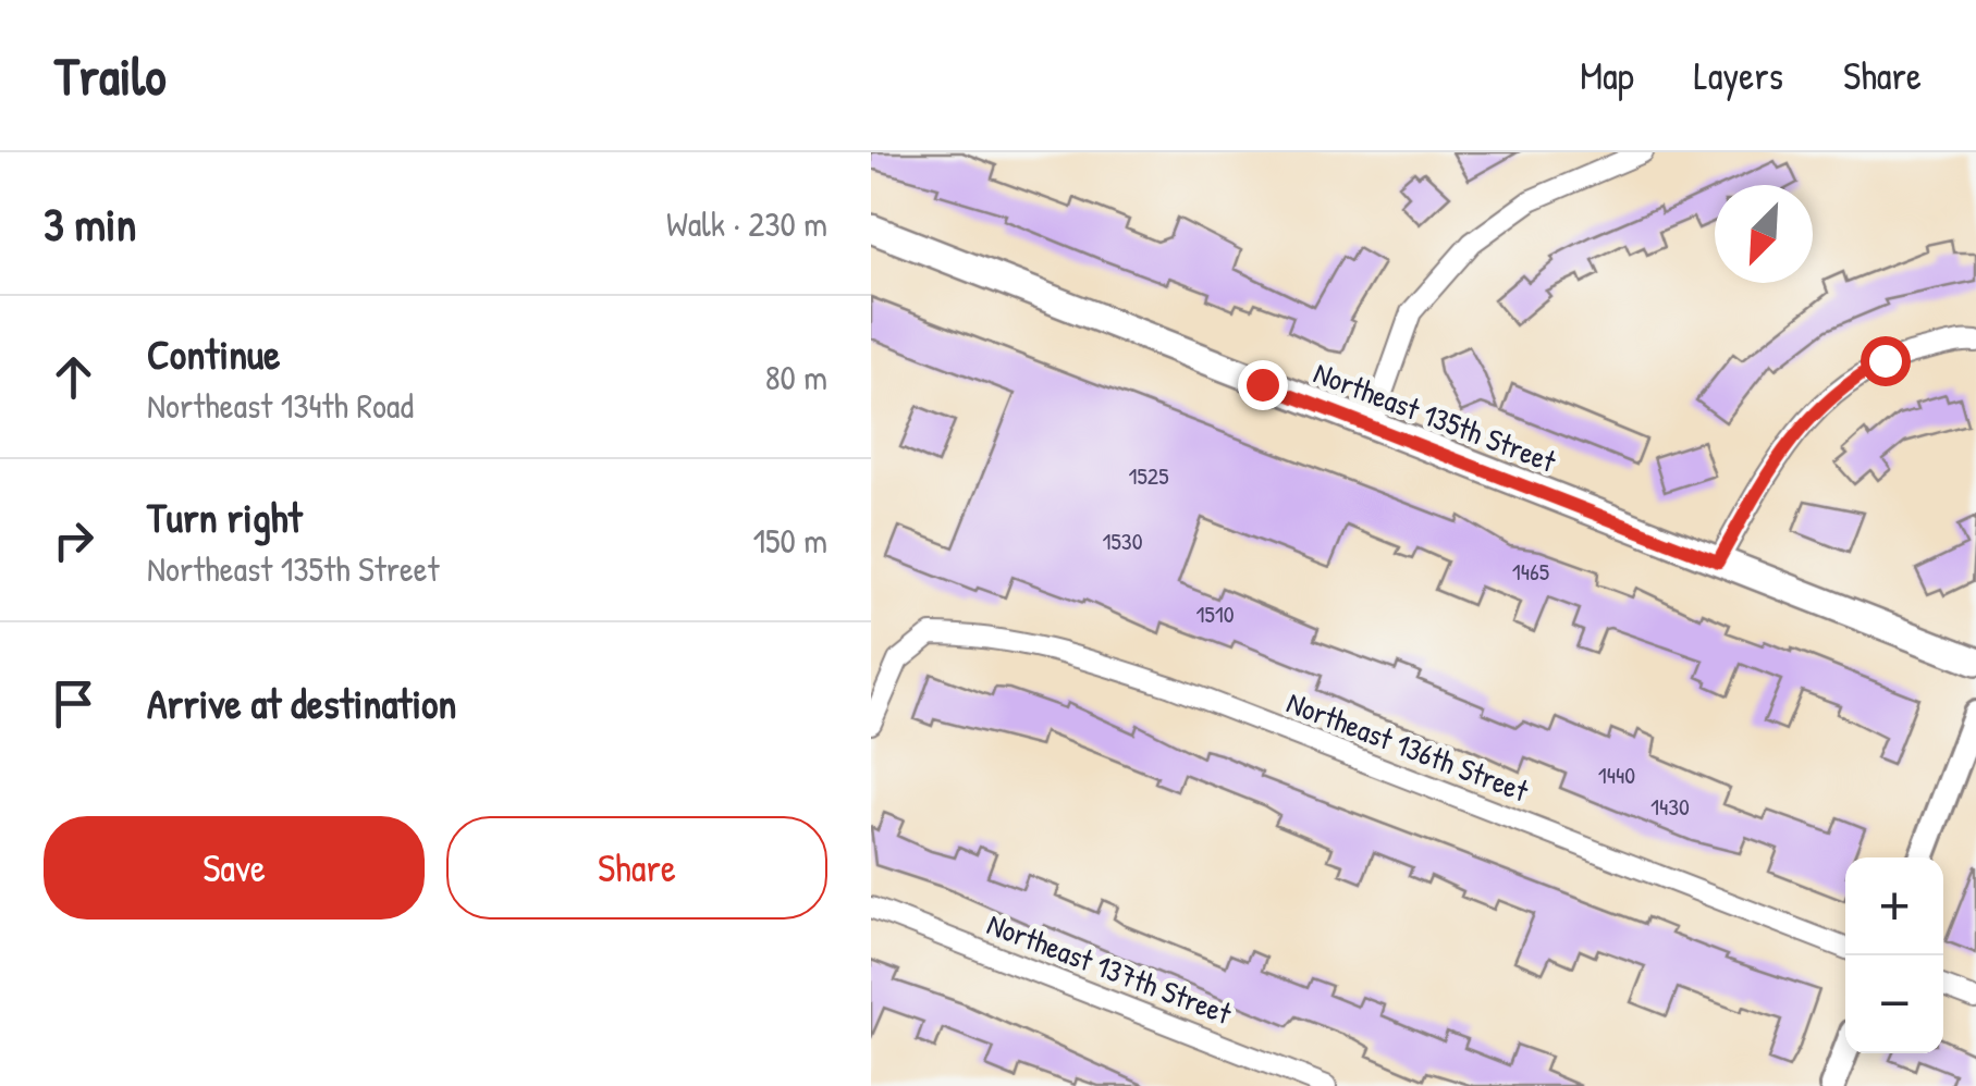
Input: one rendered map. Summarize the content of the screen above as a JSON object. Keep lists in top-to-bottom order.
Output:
{
  "streets": {
    "main road": ["Northeast 135th Street"],
    "street": ["Northeast 136th Street", "Northeast 137th Street"]
  },
  "house_numbers": [
    "1525",
    "1530",
    "1465",
    "1510",
    "1440",
    "1430"
  ],
  "north": "bottom left",
  "page": {
    "header": "Trailo",
    "nav": ["Map", "Layers", "Share"],
    "heading": ["3 min", "Walk · 230 m"],
    "list": [
      ["Continue", "Northeast 134th Road", "80 m"],
      ["Turn right", "Northeast 135th Street", "150 m"],
      "Arrive at destination"
    ],
    "buttons": ["Save", "Share"],
    "map_buttons": ["+", "−"]
  }
}
